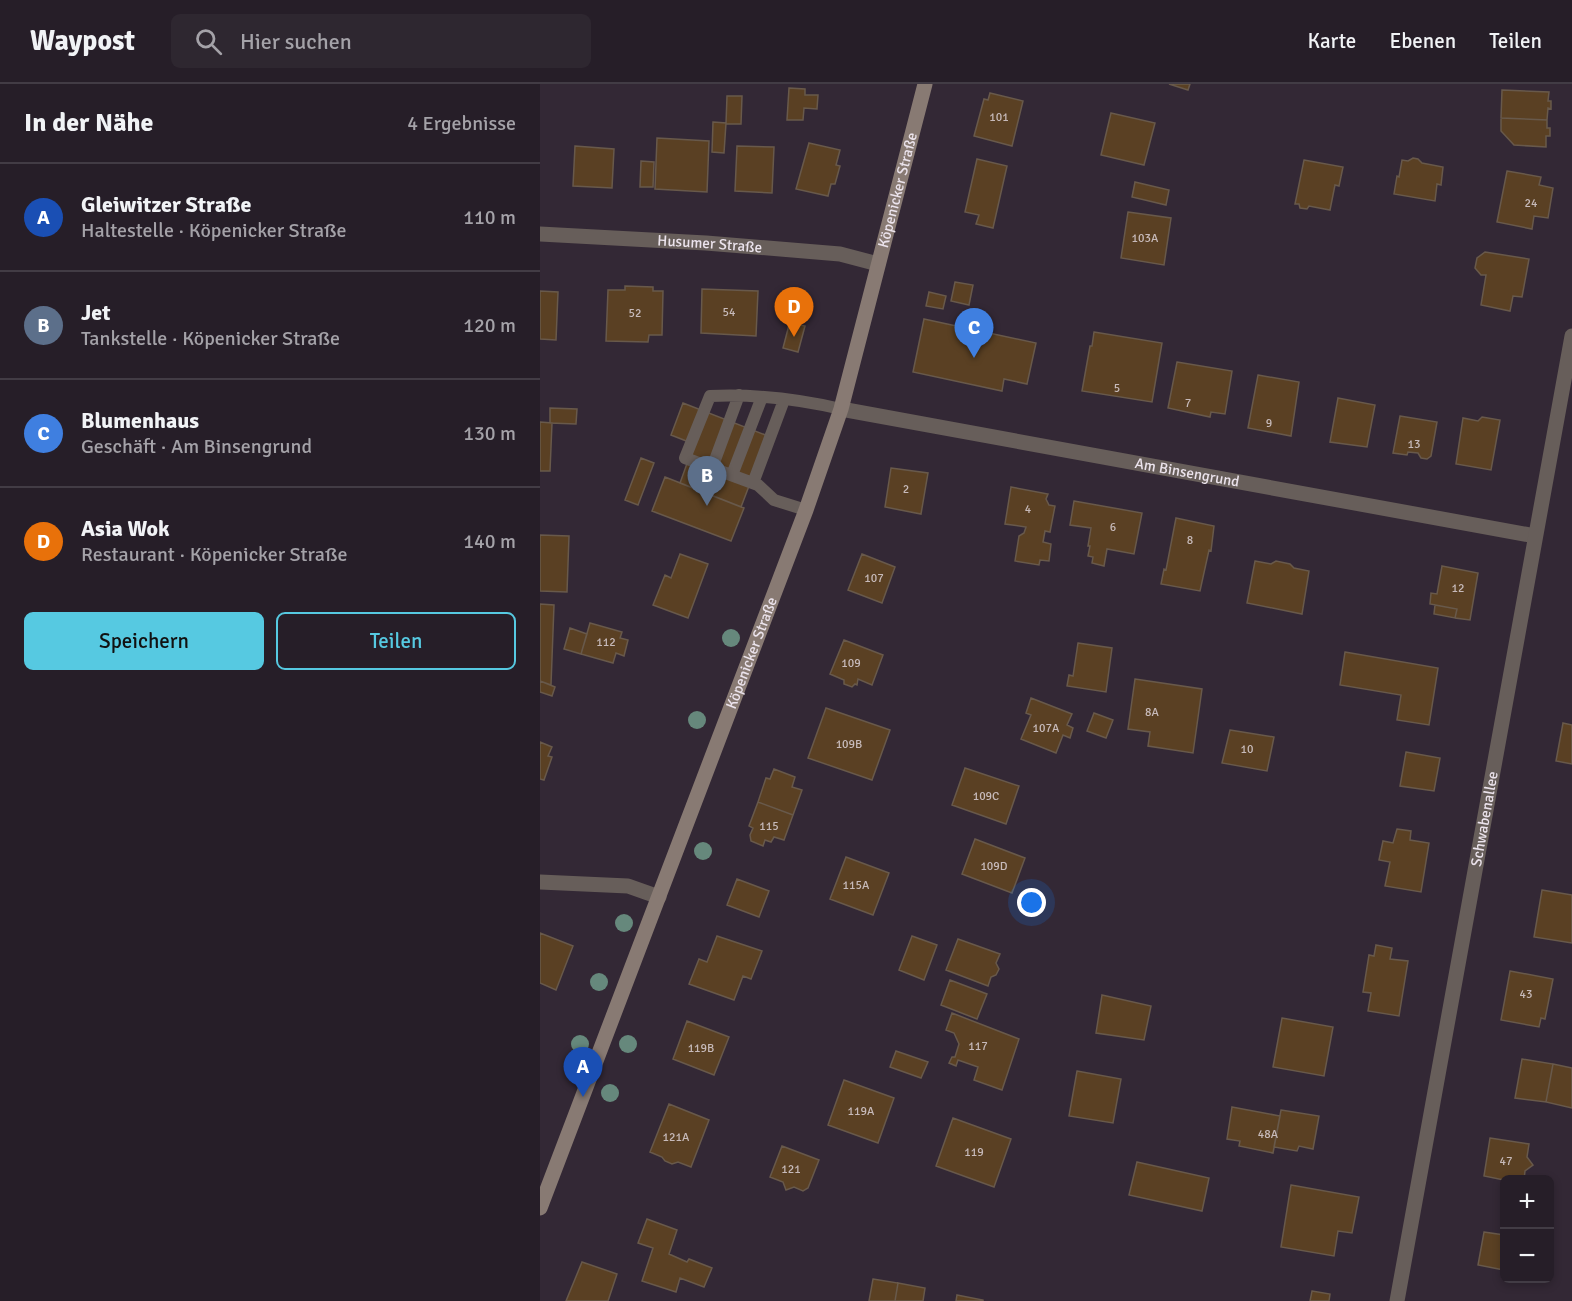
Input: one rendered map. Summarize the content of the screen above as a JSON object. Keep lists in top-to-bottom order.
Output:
{
  "streets": {
    "main road": ["Köpenicker Straße"],
    "street": ["Husumer Straße", "Am Binsengrund", "Schwabenallee"]
  },
  "crossings": [
    ["Köpenicker Straße", "Husumer Straße"],
    ["Köpenicker Straße", "Am Binsengrund"],
    ["Am Binsengrund", "Schwabenallee"]
  ],
  "house_numbers": [
    "101",
    "24",
    "103A",
    "54",
    "52",
    "5",
    "7",
    "9",
    "13",
    "2",
    "4",
    "6",
    "8",
    "107",
    "12",
    "112",
    "109",
    "8A",
    "107A",
    "109B",
    "10",
    "109C",
    "115",
    "109D",
    "115A",
    "43",
    "117",
    "119B",
    "119A",
    "48A",
    "121A",
    "119",
    "47",
    "121"
  ],
  "page": {
    "header": "Waypost",
    "search": "Hier suchen",
    "nav": ["Karte", "Ebenen", "Teilen"],
    "heading": ["In der Nähe", "4 Ergebnisse"],
    "list": [
      {
        "mark": "A",
        "name": "Gleiwitzer Straße",
        "note": "Haltestelle · Köpenicker Straße",
        "value": "110 m"
      },
      {
        "mark": "B",
        "name": "Jet",
        "note": "Tankstelle · Köpenicker Straße",
        "value": "120 m"
      },
      {
        "mark": "C",
        "name": "Blumenhaus",
        "note": "Geschäft · Am Binsengrund",
        "value": "130 m"
      },
      {
        "mark": "D",
        "name": "Asia Wok",
        "note": "Restaurant · Köpenicker Straße",
        "value": "140 m"
      }
    ],
    "pins": [
      "D",
      "C",
      "B",
      "A"
    ],
    "buttons": ["Speichern", "Teilen"],
    "map_buttons": ["+", "−"]
  }
}
